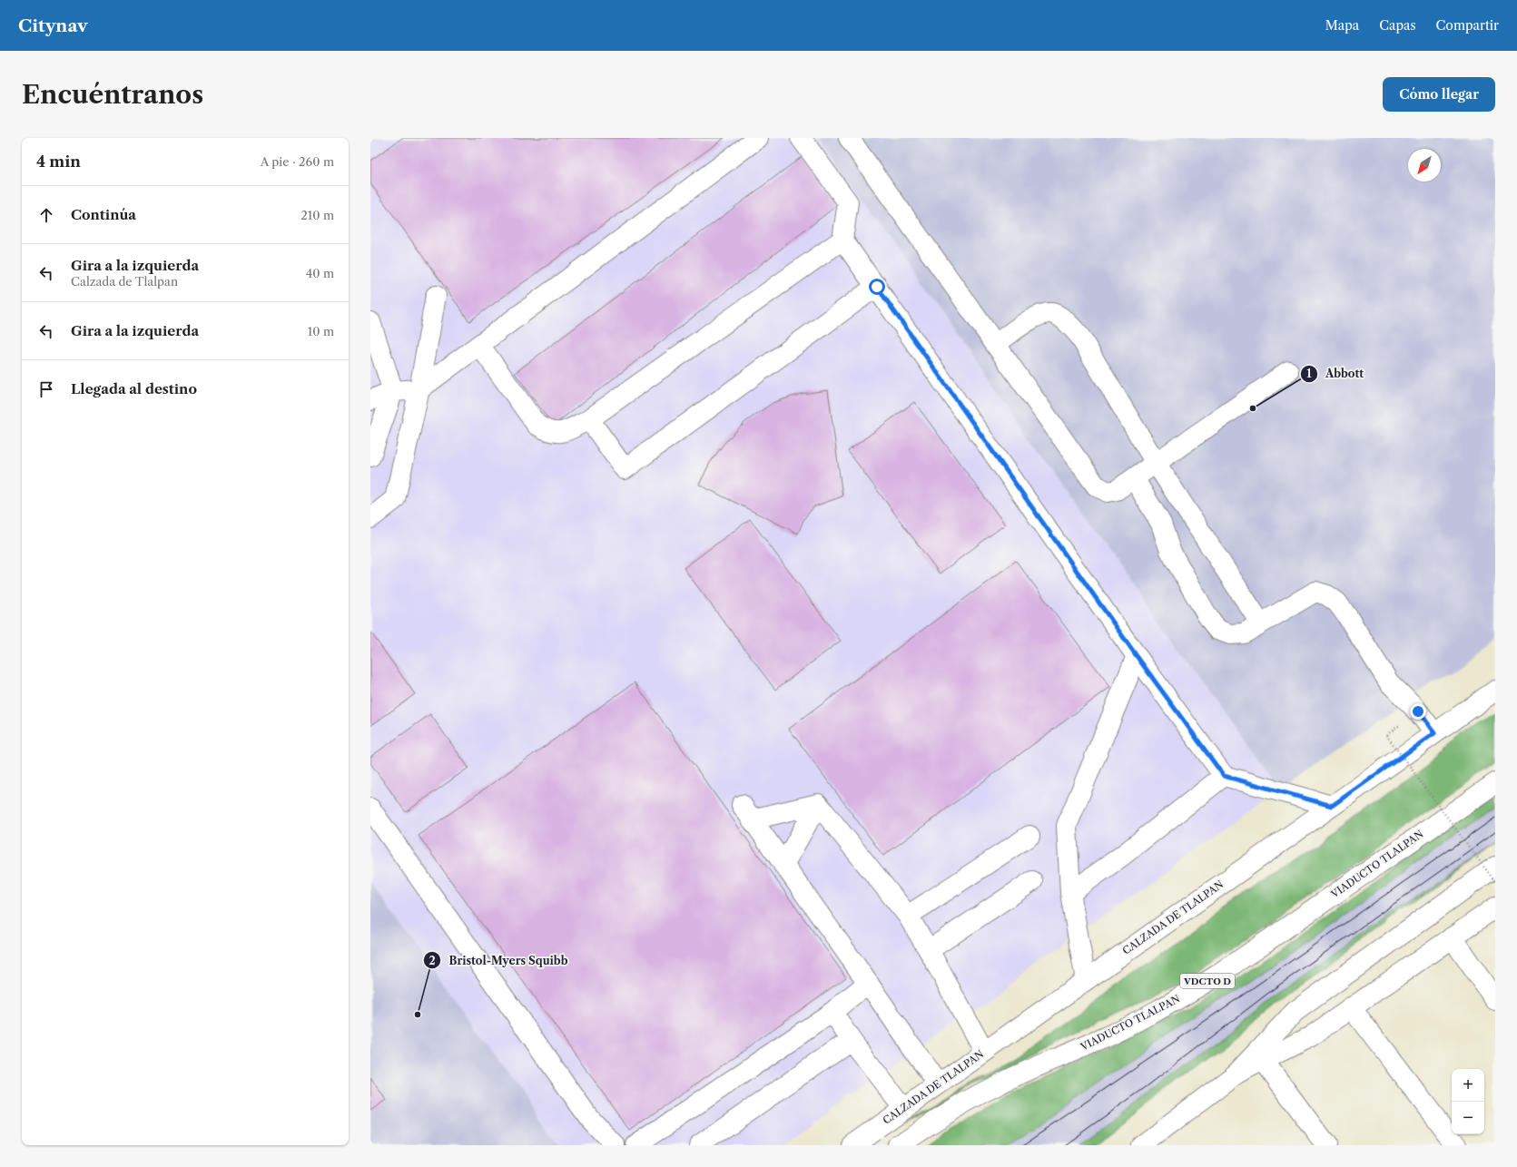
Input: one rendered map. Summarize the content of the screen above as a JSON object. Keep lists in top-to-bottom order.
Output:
{
  "streets": {
    "main road": ["VIADUCTO TLALPAN", "CALZADA DE TLALPAN", "VDCTO D"]
  },
  "places": ["Abbott", "Bristol-Myers Squibb"],
  "north": "bottom left",
  "page": {
    "header": "Citynav",
    "nav": ["Mapa", "Capas", "Compartir"],
    "buttons": "Cómo llegar",
    "title": "Encuéntranos",
    "heading": ["4 min", "A pie · 260 m"],
    "list": [
      ["Continúa", "210 m"],
      ["Gira a la izquierda", "Calzada de Tlalpan", "40 m"],
      ["Gira a la izquierda", "10 m"],
      "Llegada al destino"
    ],
    "map_buttons": ["+", "−"]
  }
}
